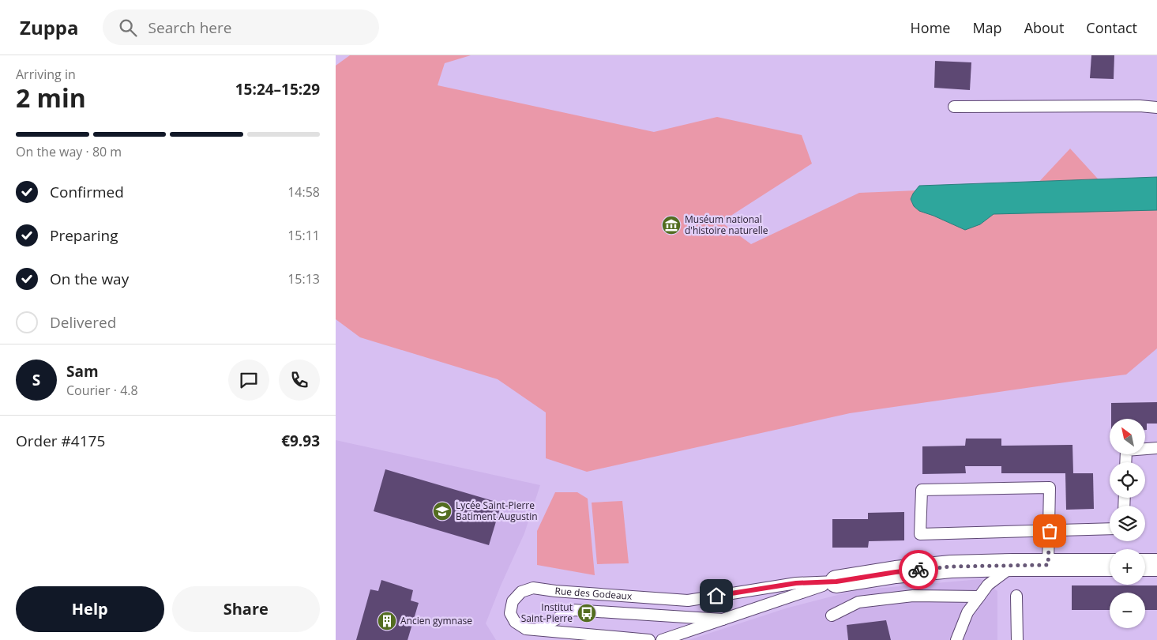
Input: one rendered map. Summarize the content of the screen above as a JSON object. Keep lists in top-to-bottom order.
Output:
{
  "streets": {
    "street": ["Rue des Godeaux"]
  },
  "places": {
    "museum": ["Muséum national d'histoire naturelle"],
    "school or university": ["Lycée Saint-Pierre Batiment Augustin"],
    "bus stop": ["Institut Saint-Pierre"],
    "building": ["Ancien gymnase"]
  },
  "north": "top left",
  "page": {
    "header": "Zuppa",
    "search": "Search here",
    "nav": [
      "Home",
      "Map",
      "About",
      "Contact"
    ],
    "heading": ["2 min", "Arriving in", "15:24–15:29"],
    "panel": [
      "Sam",
      "Courier · 4.8",
      "Order #4175",
      "€9.93"
    ],
    "bar": "On the way · 80 m",
    "list": [
      ["Confirmed", "14:58"],
      ["Preparing", "15:11"],
      ["On the way", "15:13"],
      "Delivered"
    ],
    "round": "S",
    "map_buttons": ["+", "−"],
    "buttons": ["Help", "Share"]
  }
}
